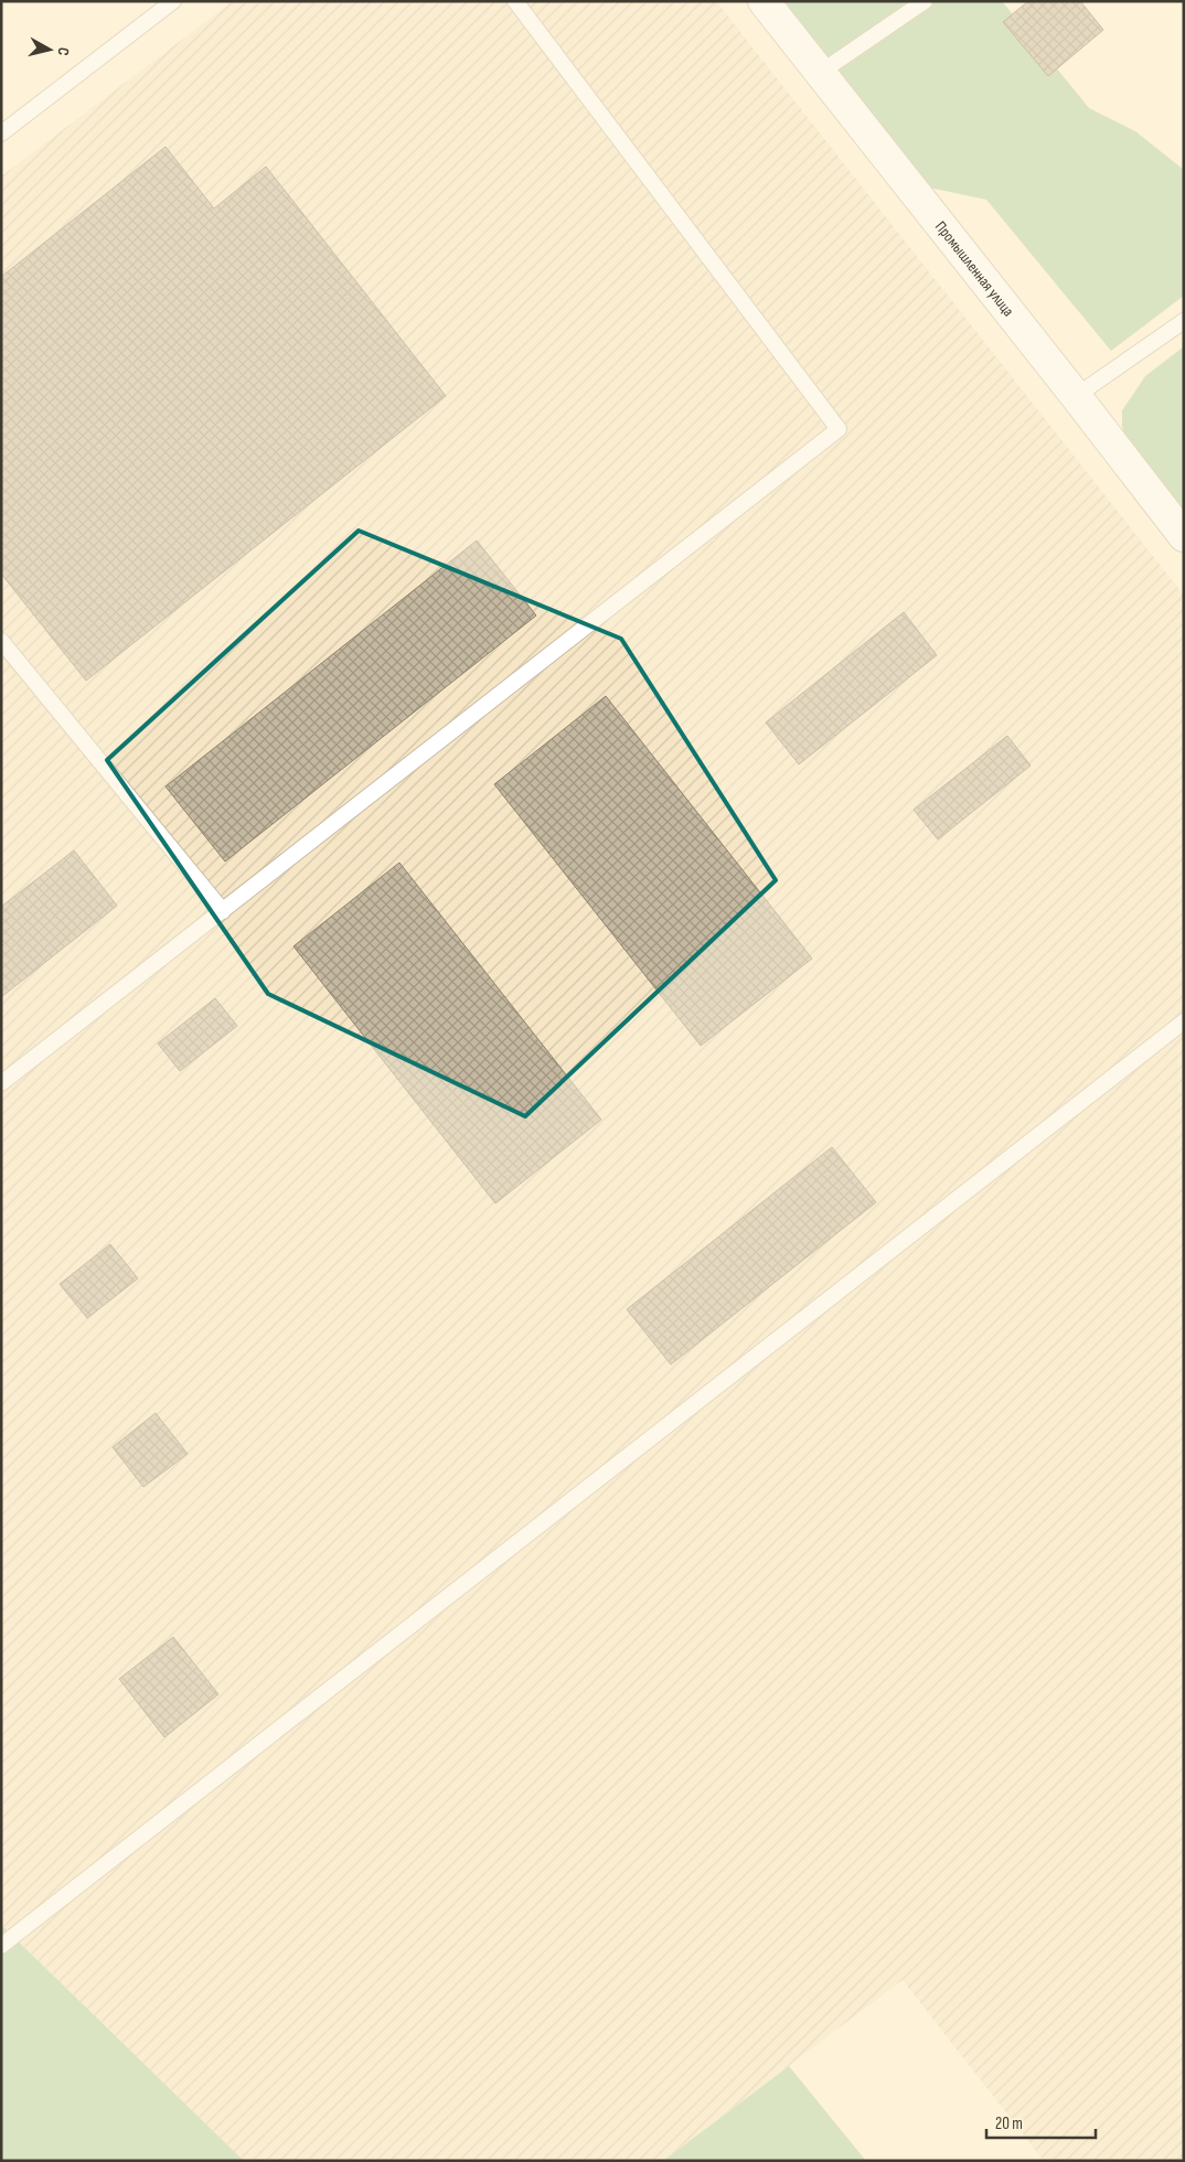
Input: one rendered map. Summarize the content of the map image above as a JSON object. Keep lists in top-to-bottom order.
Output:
{
  "streets": {
    "street": ["Промышленная улица"]
  },
  "scale_bar": "20 m",
  "north": "right"
}
